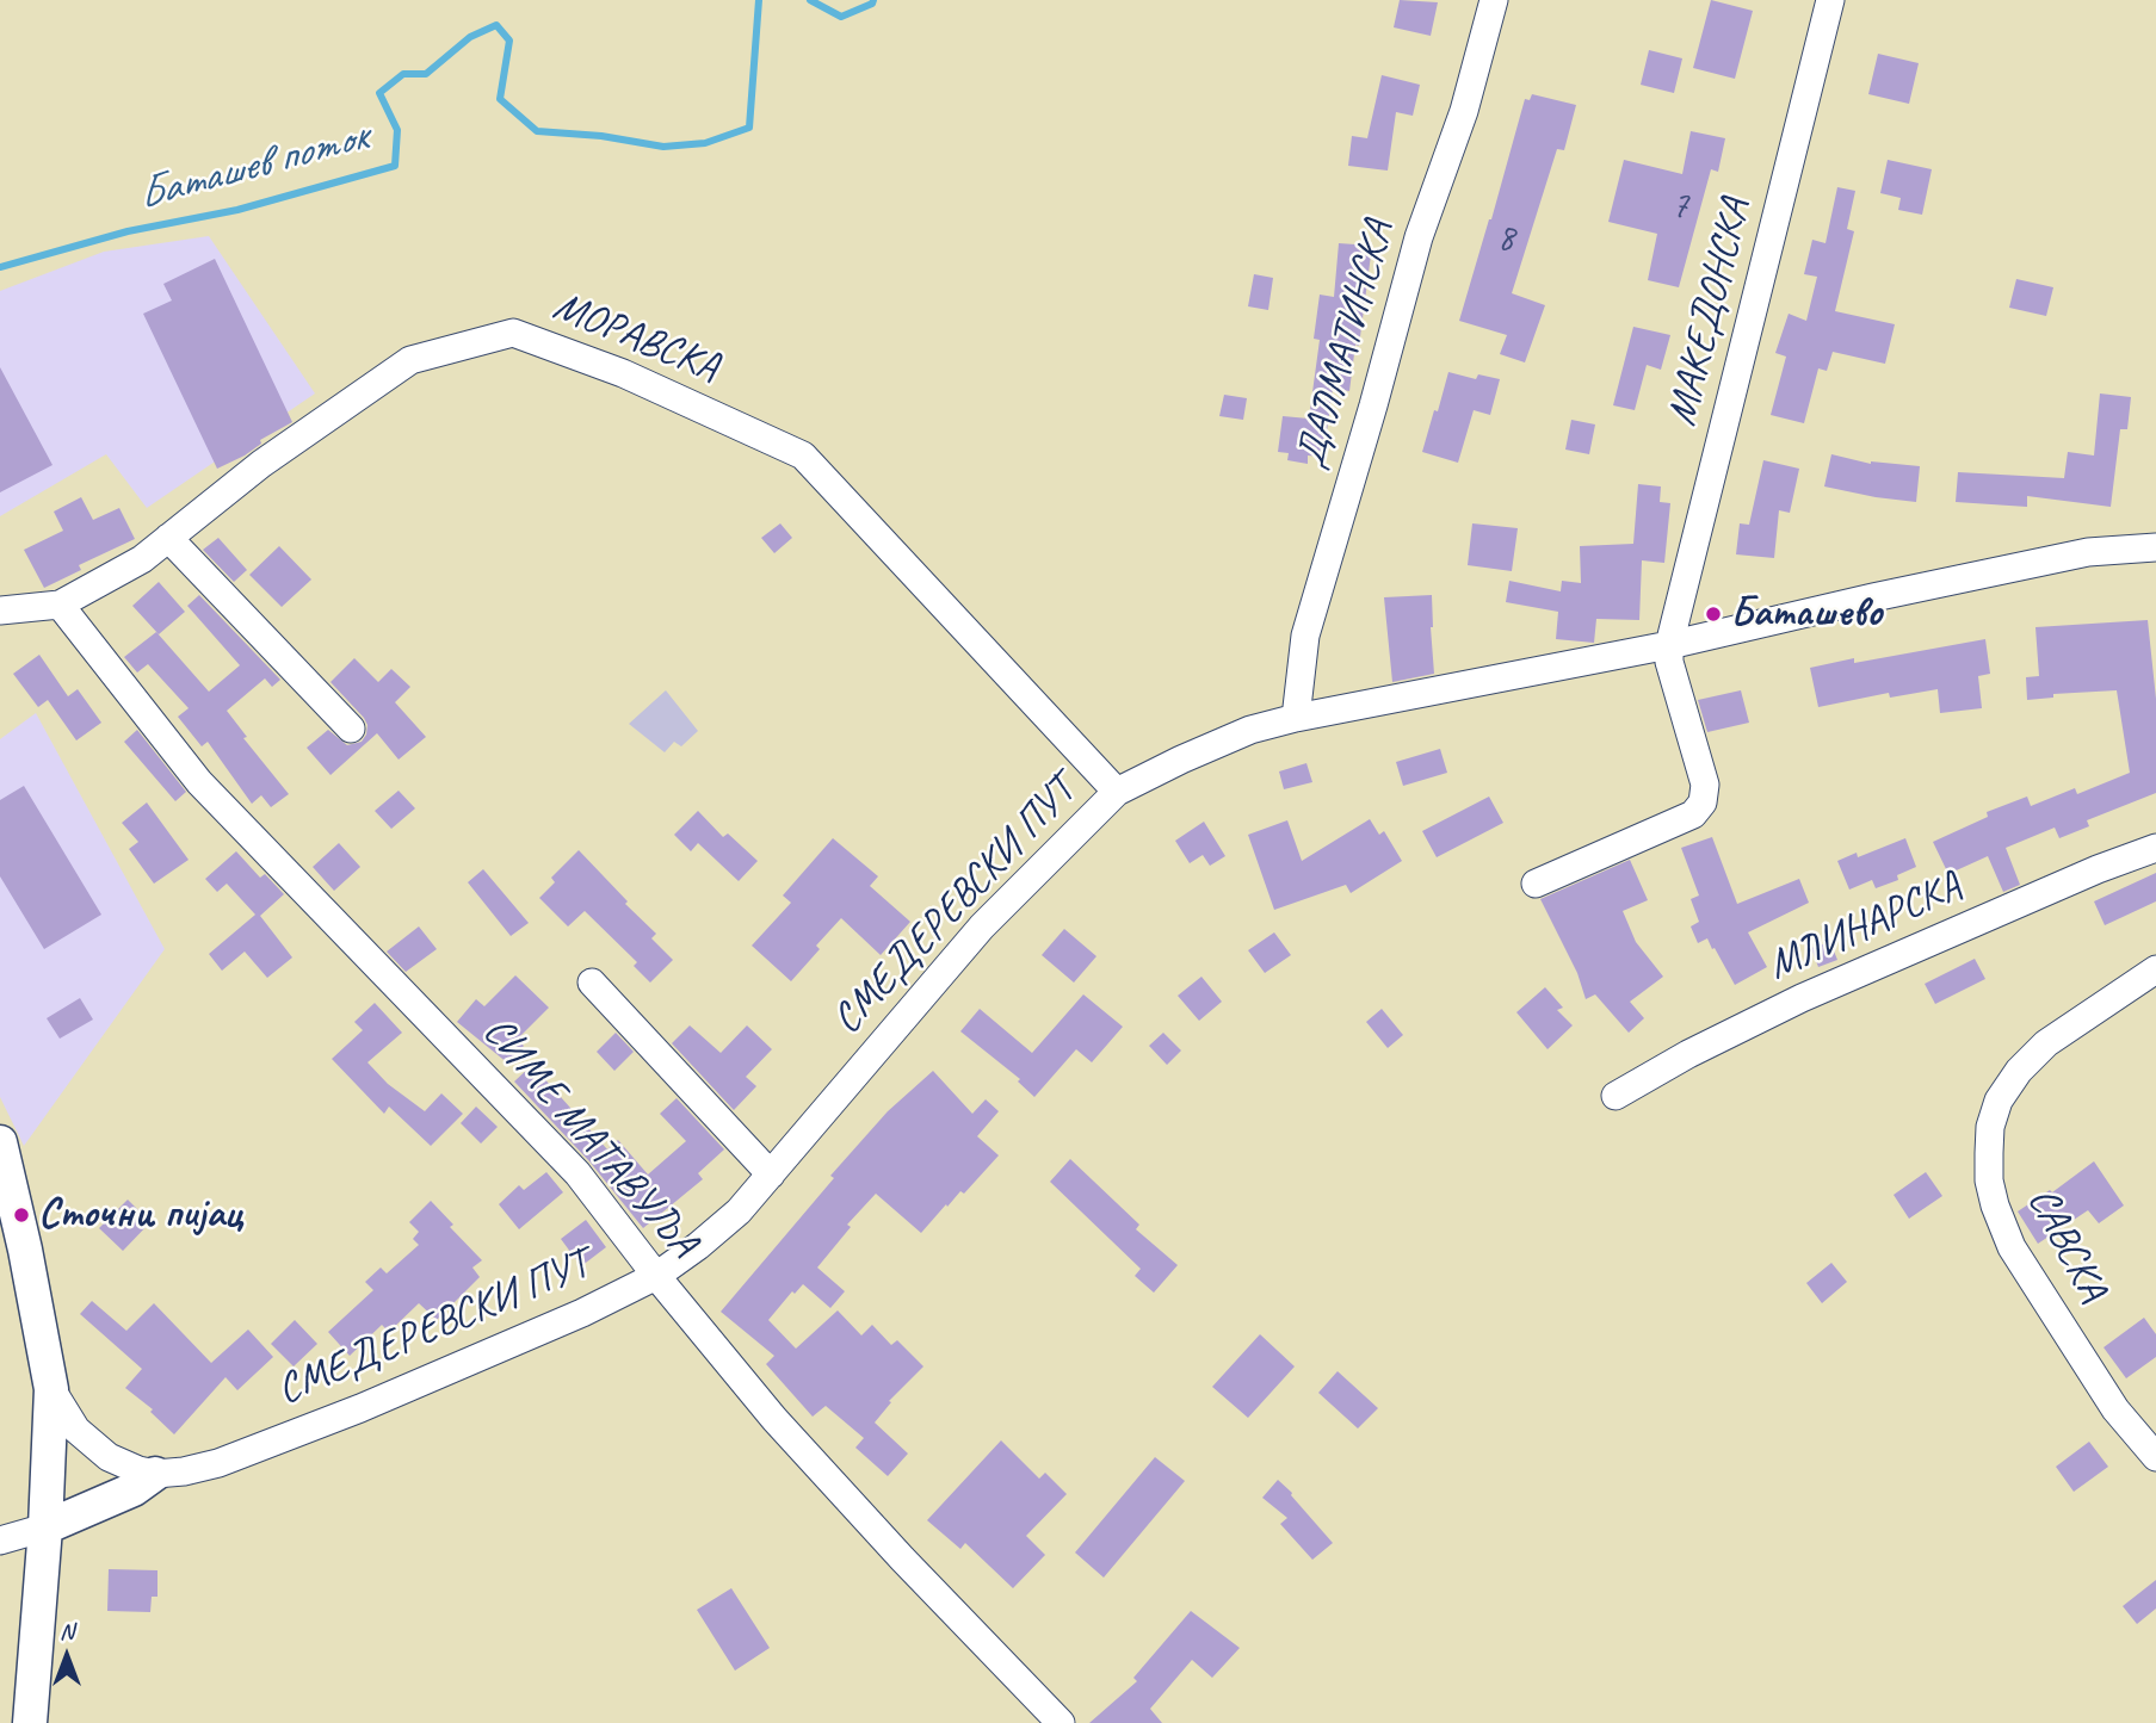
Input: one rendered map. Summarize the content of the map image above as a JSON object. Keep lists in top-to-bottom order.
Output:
{
  "streets": {
    "street": [
      "МАКЕДОНСКА",
      "МОРАВСКА",
      "ДАЛМАТИНСКА",
      "СМЕДЕРЕВСКИ ПУТ",
      "МЛИНАРСКА",
      "СИМЕ МАТАВУЉА",
      "САВСКА"
    ]
  },
  "crossings": [
    ["МАКЕДОНСКА", "СМЕДЕРЕВСКИ ПУТ"],
    ["МОРАВСКА", "СМЕДЕРЕВСКИ ПУТ"],
    ["МОРАВСКА", "СИМЕ МАТАВУЉА"],
    ["ДАЛМАТИНСКА", "СМЕДЕРЕВСКИ ПУТ"],
    ["СМЕДЕРЕВСКИ ПУТ", "СИМЕ МАТАВУЉА"]
  ],
  "water": ["Баташев поток"],
  "places": ["Баташево", "Сточни пијац"],
  "house_numbers": ["7", "8"],
  "north": "top"
}
